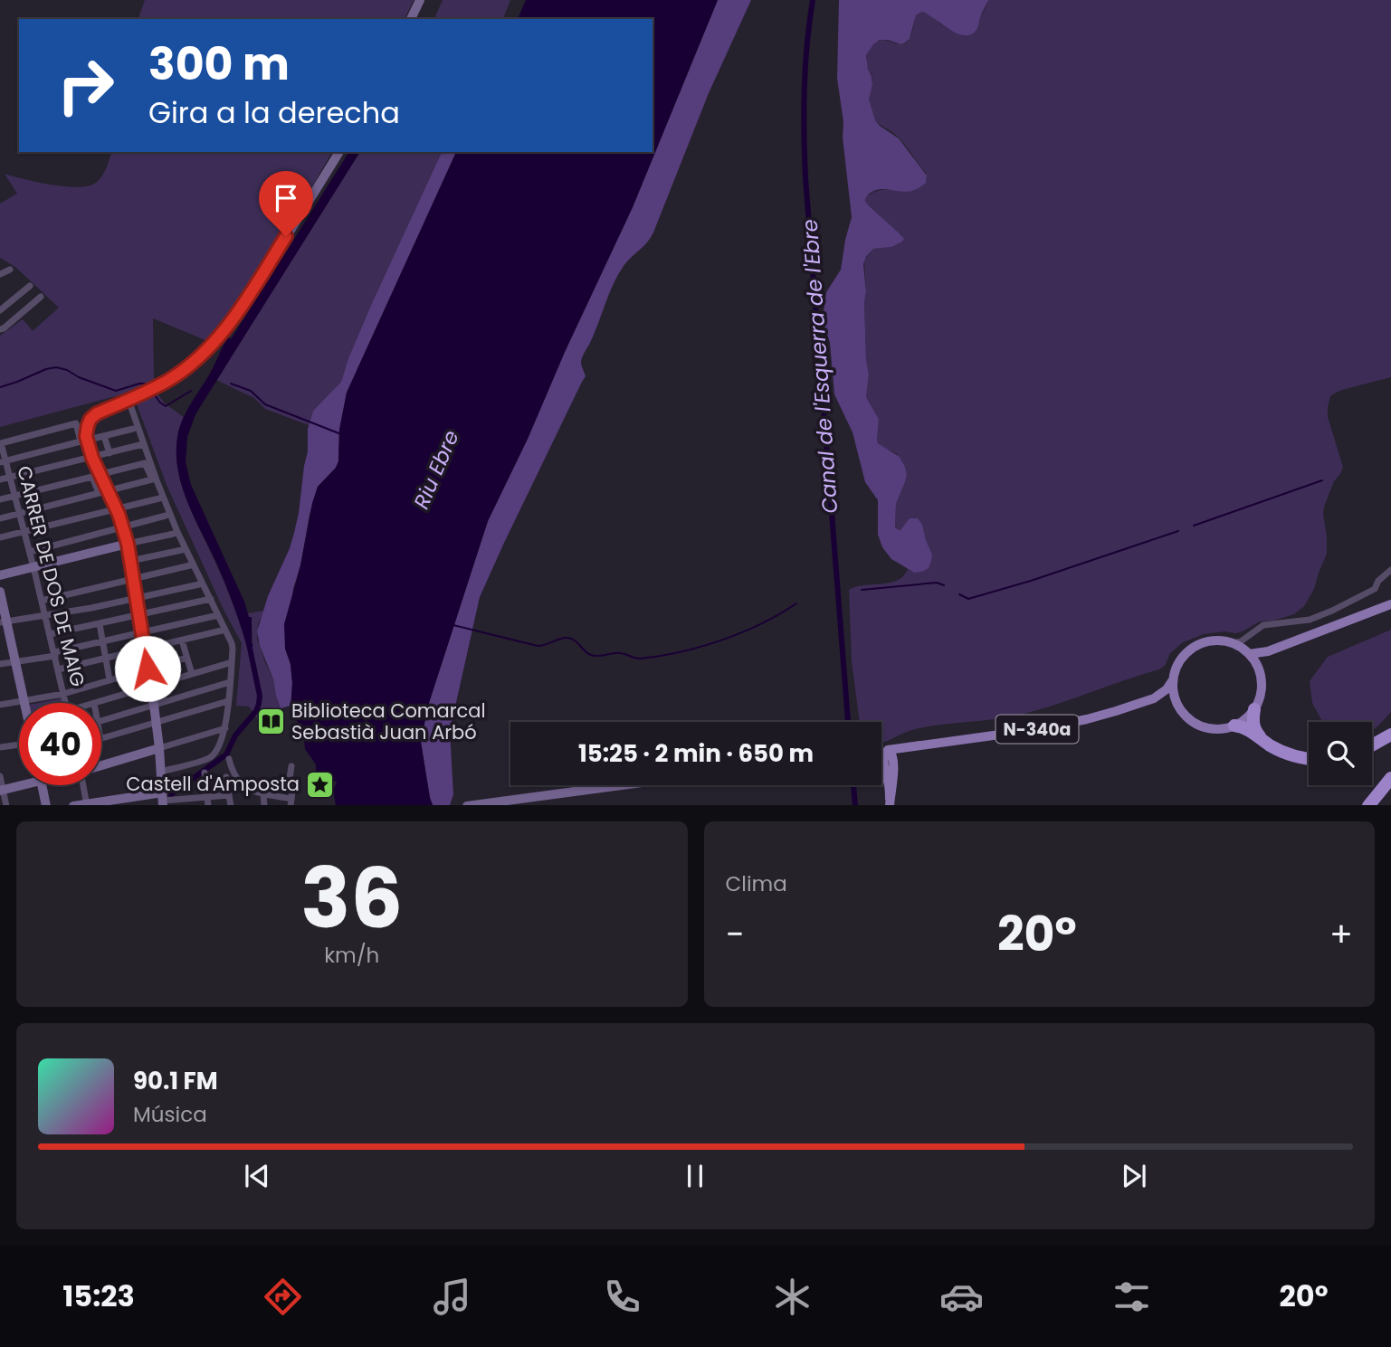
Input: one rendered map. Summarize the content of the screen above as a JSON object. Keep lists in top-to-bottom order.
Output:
{
  "streets": {
    "main road": ["N-340a"],
    "street": ["CARRER DE DOS DE MAIG"]
  },
  "water": ["Canal de l'Esquerra de l'Ebre", "Riu Ebre"],
  "places": {
    "library": ["Biblioteca Comarcal Sebastià Juan Arbó"],
    "place": ["Castell d'Amposta"]
  },
  "page": {
    "turn": ["300 m", "Gira a la derecha"],
    "limit": "40",
    "trip": "15:25 · 2 min · 650 m",
    "tile": [
      ["36", "km/h"],
      "Clima"
    ],
    "heat": ["−", "20°", "+"],
    "song": ["90.1 FM", "Música"],
    "tabs": ["15:23", "20°"]
  }
}
